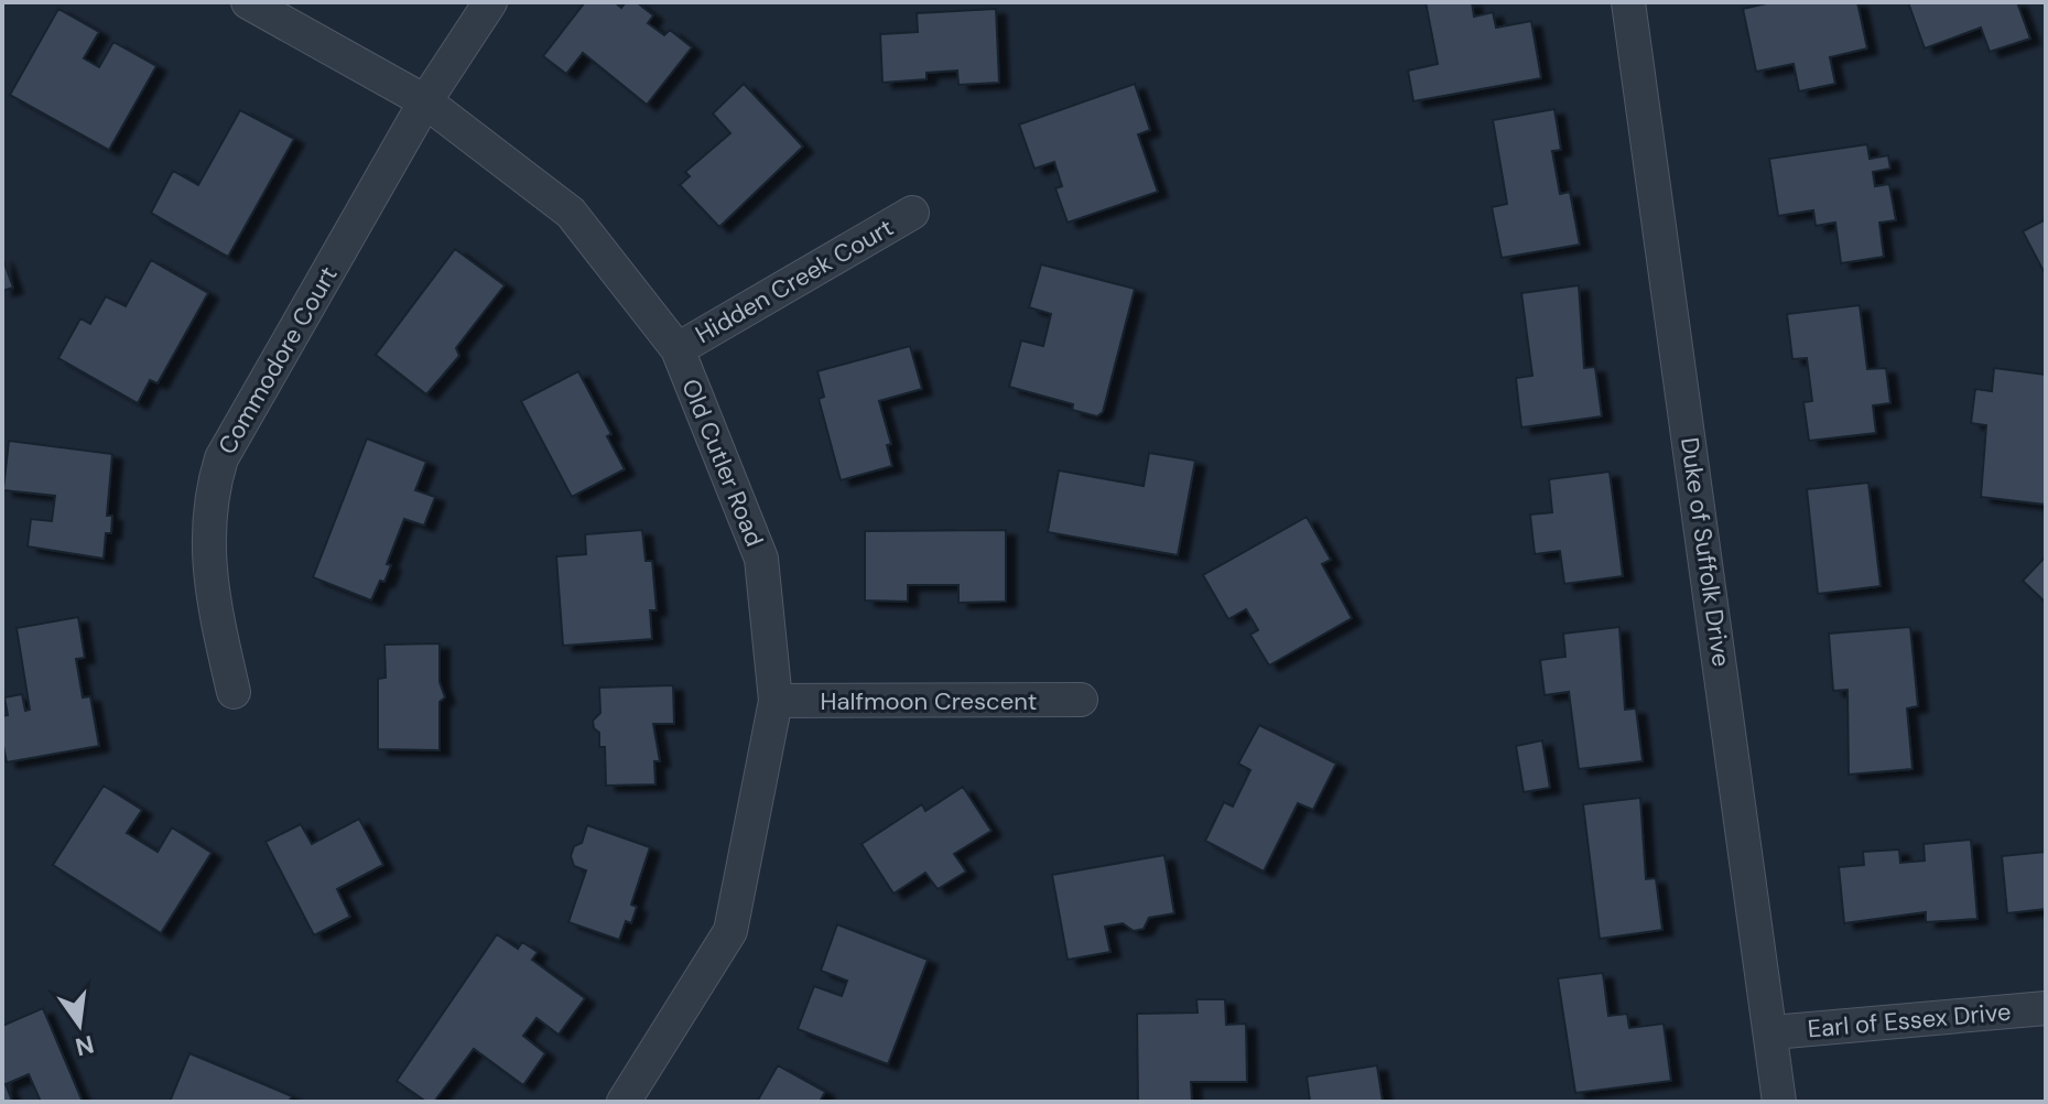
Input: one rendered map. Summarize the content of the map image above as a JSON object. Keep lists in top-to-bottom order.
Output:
{
  "streets": {
    "street": [
      "Hidden Creek Court",
      "Commodore Court",
      "Old Cutler Road",
      "Duke of Suffolk Drive",
      "Halfmoon Crescent",
      "Earl of Essex Drive"
    ]
  },
  "crossings": [
    ["Hidden Creek Court", "Old Cutler Road"],
    ["Commodore Court", "Old Cutler Road"],
    ["Old Cutler Road", "Halfmoon Crescent"],
    ["Duke of Suffolk Drive", "Earl of Essex Drive"]
  ],
  "north": "bottom"
}
